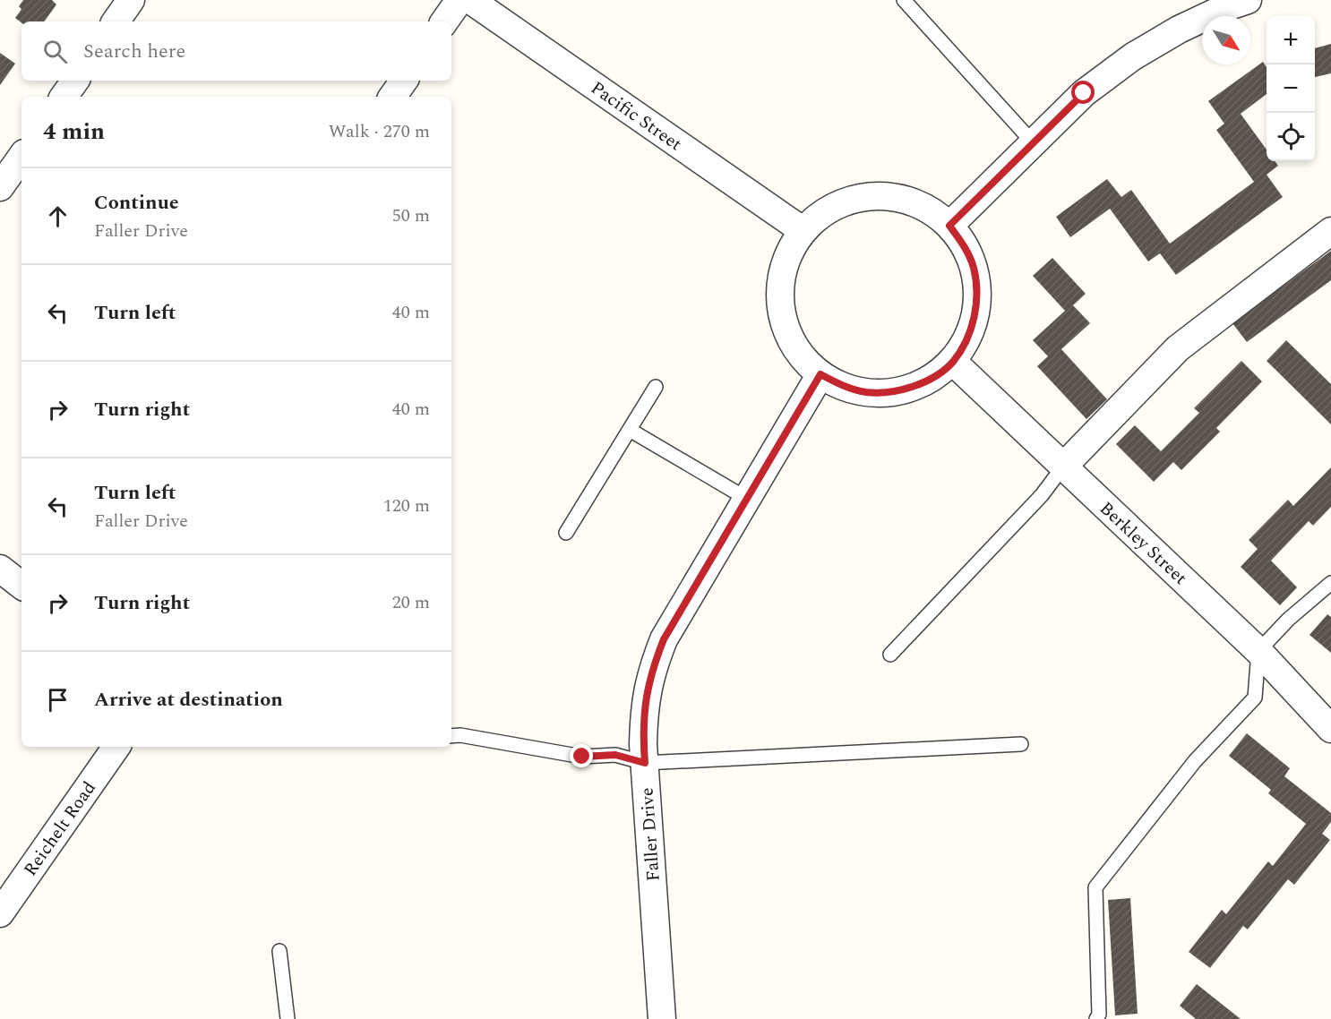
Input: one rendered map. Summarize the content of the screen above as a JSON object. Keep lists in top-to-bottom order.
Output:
{
  "streets": {
    "street": [
      "Pacific Street",
      "Berkley Street",
      "Reichelt Road",
      "Faller Drive"
    ]
  },
  "north": "bottom right",
  "page": {
    "map_buttons": ["+", "−"],
    "search": "Search here",
    "heading": ["4 min", "Walk · 270 m"],
    "list": [
      ["Continue", "Faller Drive", "50 m"],
      ["Turn left", "40 m"],
      ["Turn right", "40 m"],
      ["Turn left", "Faller Drive", "120 m"],
      ["Turn right", "20 m"],
      "Arrive at destination"
    ]
  }
}
